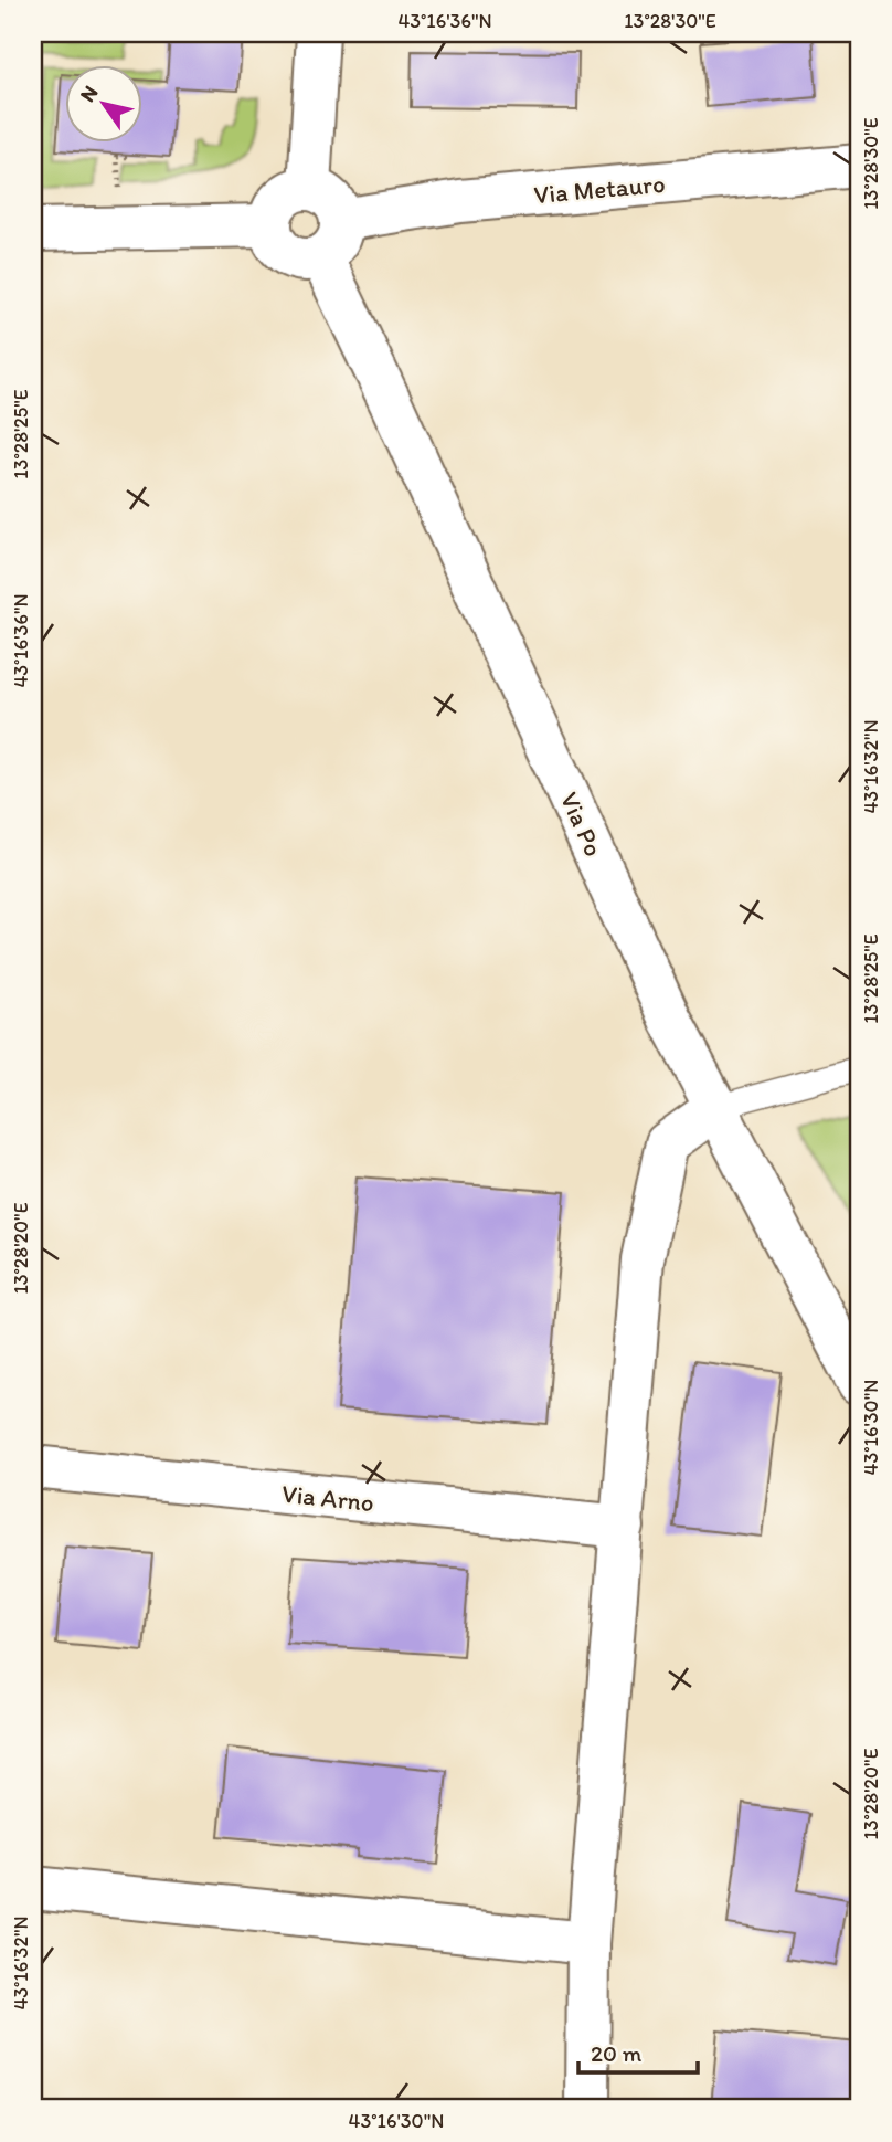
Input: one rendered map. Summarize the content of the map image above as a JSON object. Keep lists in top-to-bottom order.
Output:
{
  "streets": {
    "street": ["Via Metauro", "Via Po", "Via Arno"]
  },
  "crossings": [
    ["Via Metauro", "Via Po"]
  ],
  "scale_bar": "20 m",
  "north": "top left",
  "coordinates": [
    "43°16'36\"N",
    "13°28'30\"E",
    "13°28'25\"E",
    "43°16'32\"N",
    "13°28'20\"E",
    "43°16'30\"N"
  ]
}
